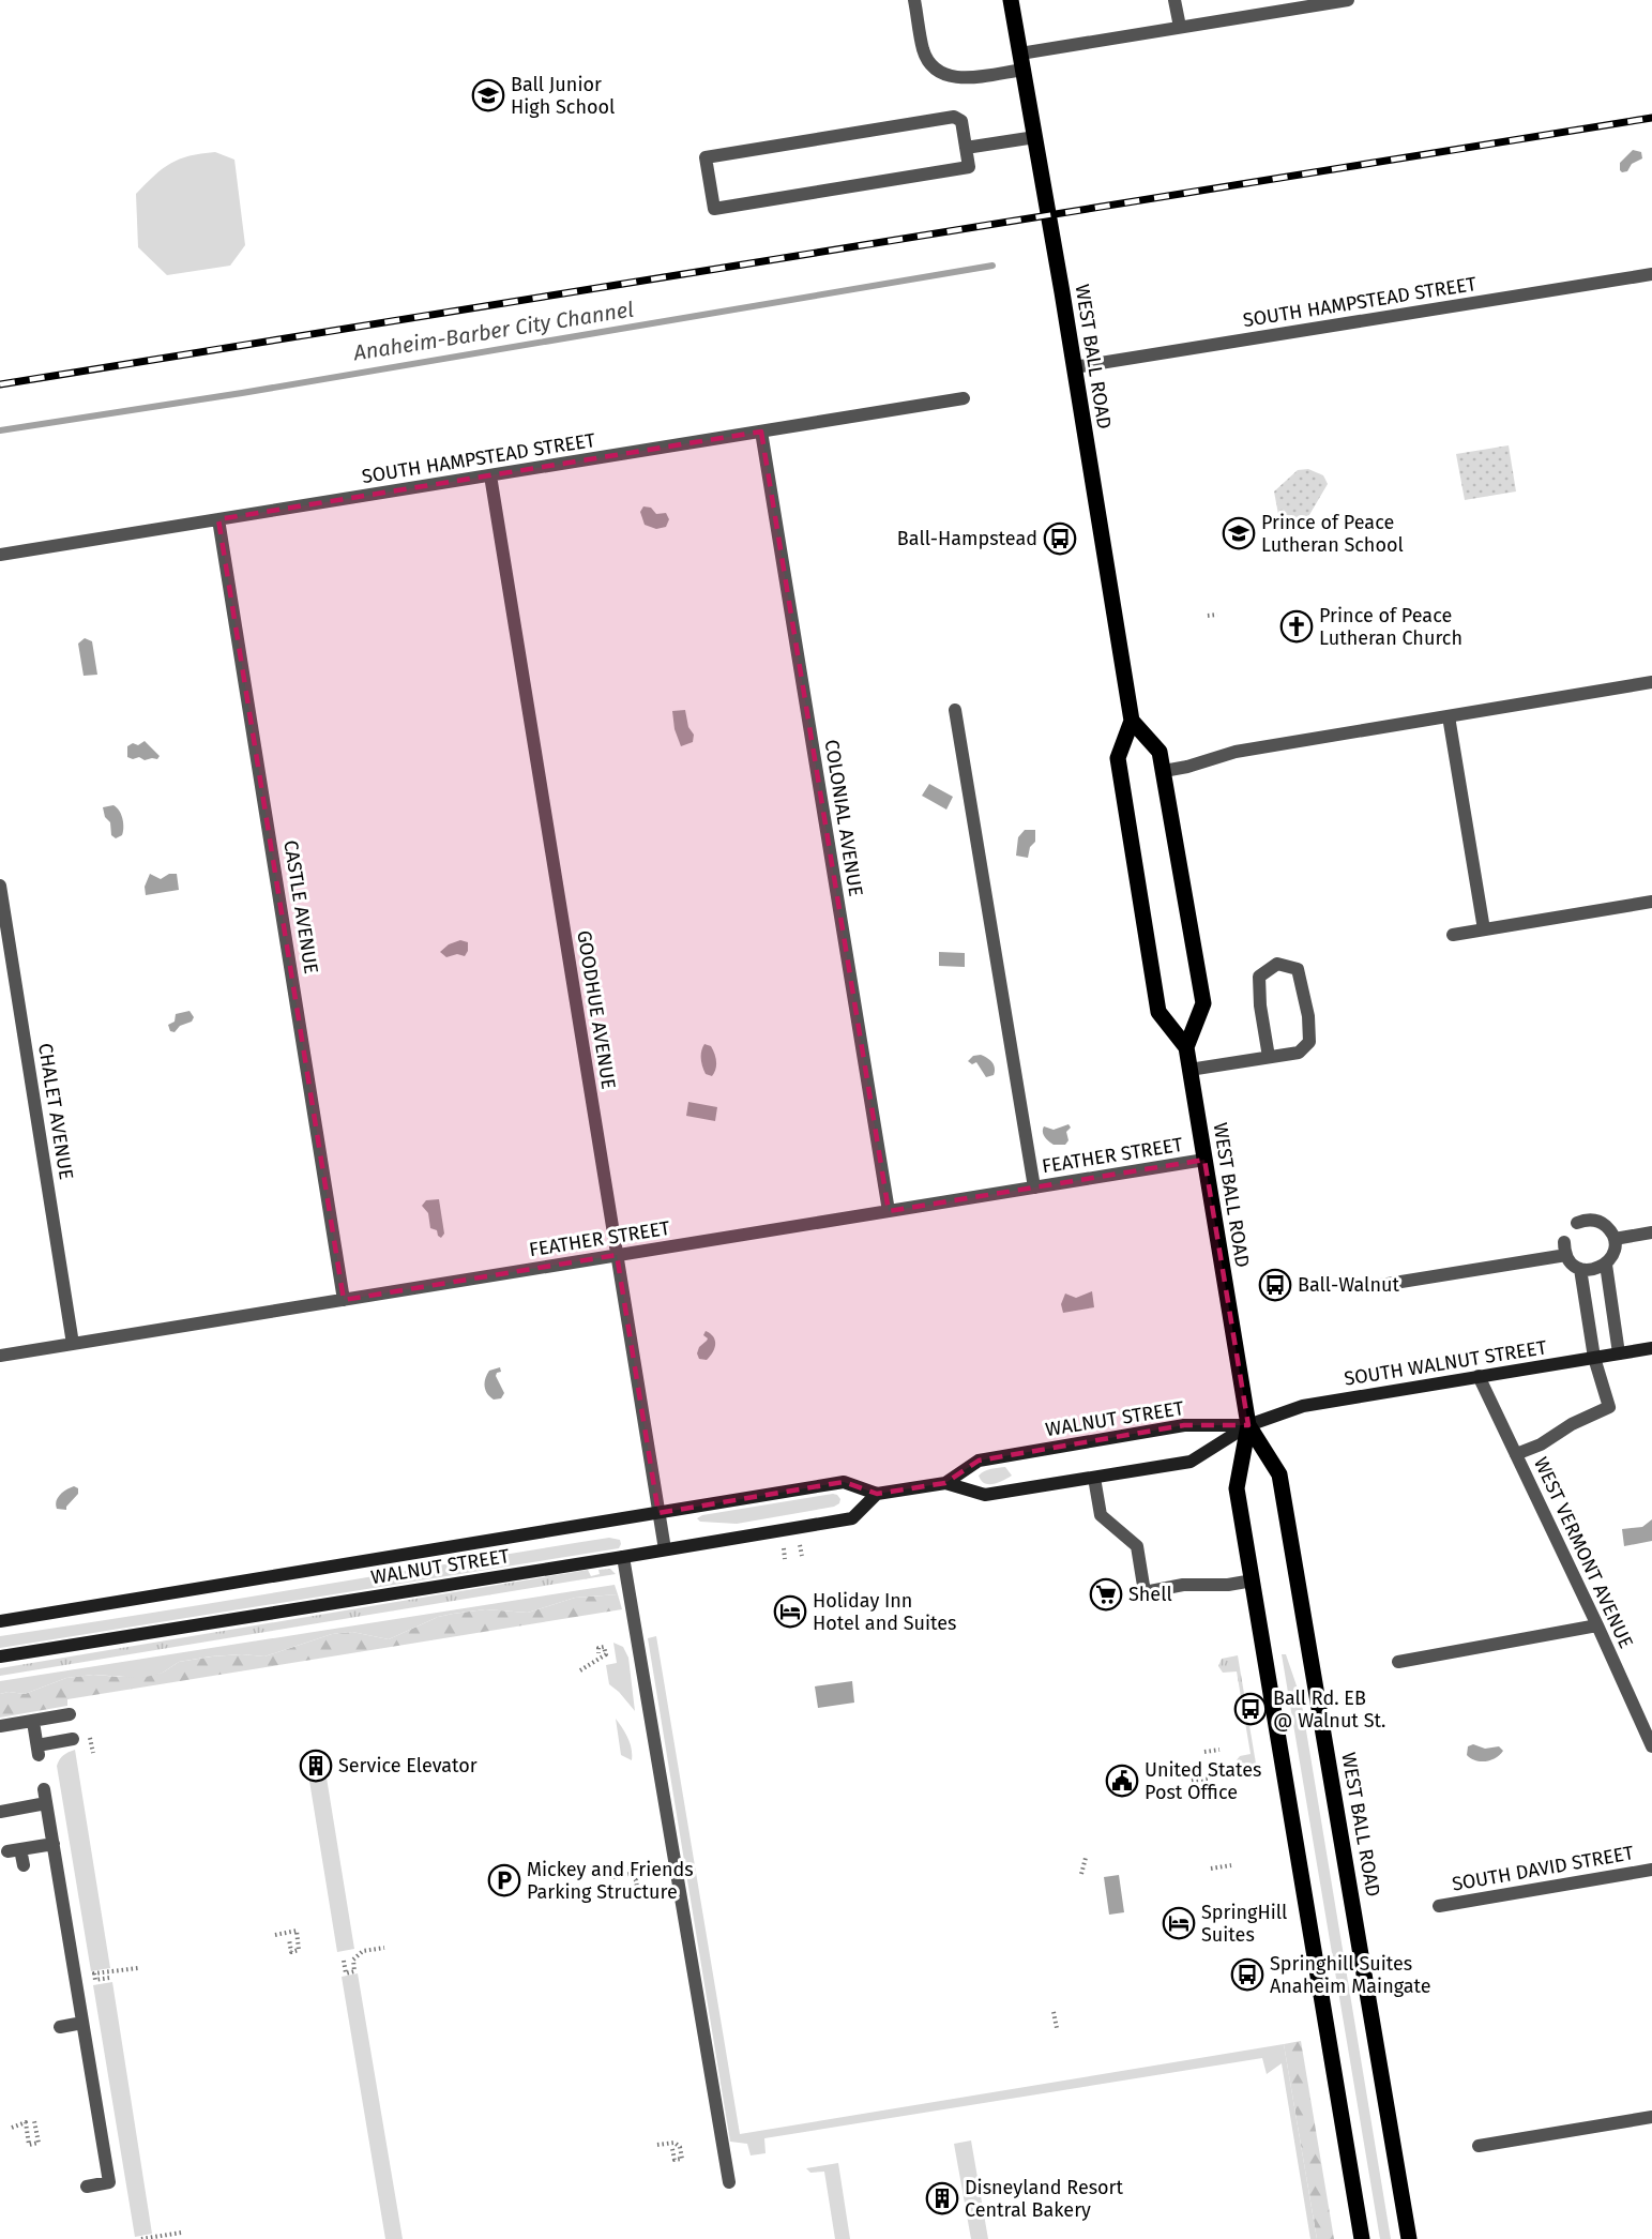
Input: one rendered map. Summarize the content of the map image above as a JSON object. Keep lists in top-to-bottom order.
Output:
{
  "streets": {
    "main road": ["WEST BALL ROAD"],
    "street": [
      "SOUTH HAMPSTEAD STREET",
      "COLONIAL AVENUE",
      "CASTLE AVENUE",
      "GOODHUE AVENUE",
      "CHALET AVENUE",
      "FEATHER STREET",
      "SOUTH WALNUT STREET",
      "WALNUT STREET",
      "WEST VERMONT AVENUE",
      "SOUTH DAVID STREET"
    ]
  },
  "crossings": [
    ["SOUTH HAMPSTEAD STREET", "WEST BALL ROAD"],
    ["SOUTH HAMPSTEAD STREET", "COLONIAL AVENUE"],
    ["SOUTH HAMPSTEAD STREET", "CASTLE AVENUE"],
    ["SOUTH HAMPSTEAD STREET", "GOODHUE AVENUE"],
    ["WEST BALL ROAD", "FEATHER STREET"],
    ["WEST BALL ROAD", "SOUTH WALNUT STREET"],
    ["WEST BALL ROAD", "WALNUT STREET"],
    ["COLONIAL AVENUE", "FEATHER STREET"],
    ["CASTLE AVENUE", "FEATHER STREET"],
    ["GOODHUE AVENUE", "FEATHER STREET"],
    ["GOODHUE AVENUE", "WALNUT STREET"],
    ["CHALET AVENUE", "FEATHER STREET"],
    ["SOUTH WALNUT STREET", "WALNUT STREET"],
    ["SOUTH WALNUT STREET", "WEST VERMONT AVENUE"]
  ],
  "water": ["Anaheim-Barber City Channel"],
  "places": {
    "school or university": ["Ball Junior High School", "Prince of Peace Lutheran School"],
    "bus stop": [
      "Ball-Hampstead",
      "Ball-Walnut",
      "Ball Rd. EB @ Walnut St.",
      "Springhill Suites Anaheim Maingate"
    ],
    "church": ["Prince of Peace Lutheran Church"],
    "supermarket": ["Shell"],
    "hotel": ["Holiday Inn Hotel and Suites", "SpringHill Suites"],
    "building": ["Service Elevator", "Disneyland Resort Central Bakery"],
    "public building": ["United States Post Office"],
    "parking": ["Mickey and Friends Parking Structure"]
  }
}
